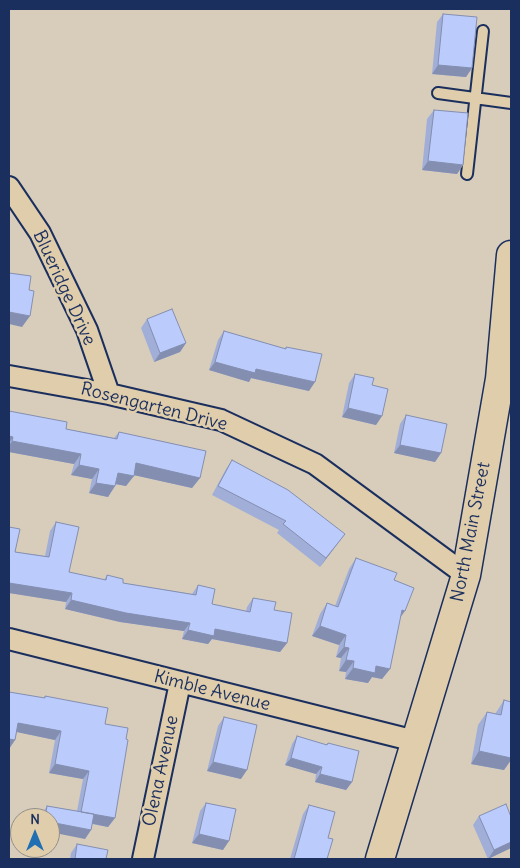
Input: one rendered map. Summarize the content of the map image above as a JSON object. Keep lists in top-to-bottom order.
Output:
{
  "streets": {
    "main road": ["North Main Street"],
    "street": [
      "Blueridge Drive",
      "Rosengarten Drive",
      "Kimble Avenue",
      "Olena Avenue"
    ]
  },
  "crossings": [
    ["Blueridge Drive", "Rosengarten Drive"],
    ["Rosengarten Drive", "North Main Street"],
    ["North Main Street", "Kimble Avenue"],
    ["Kimble Avenue", "Olena Avenue"]
  ],
  "north": "top"
}
